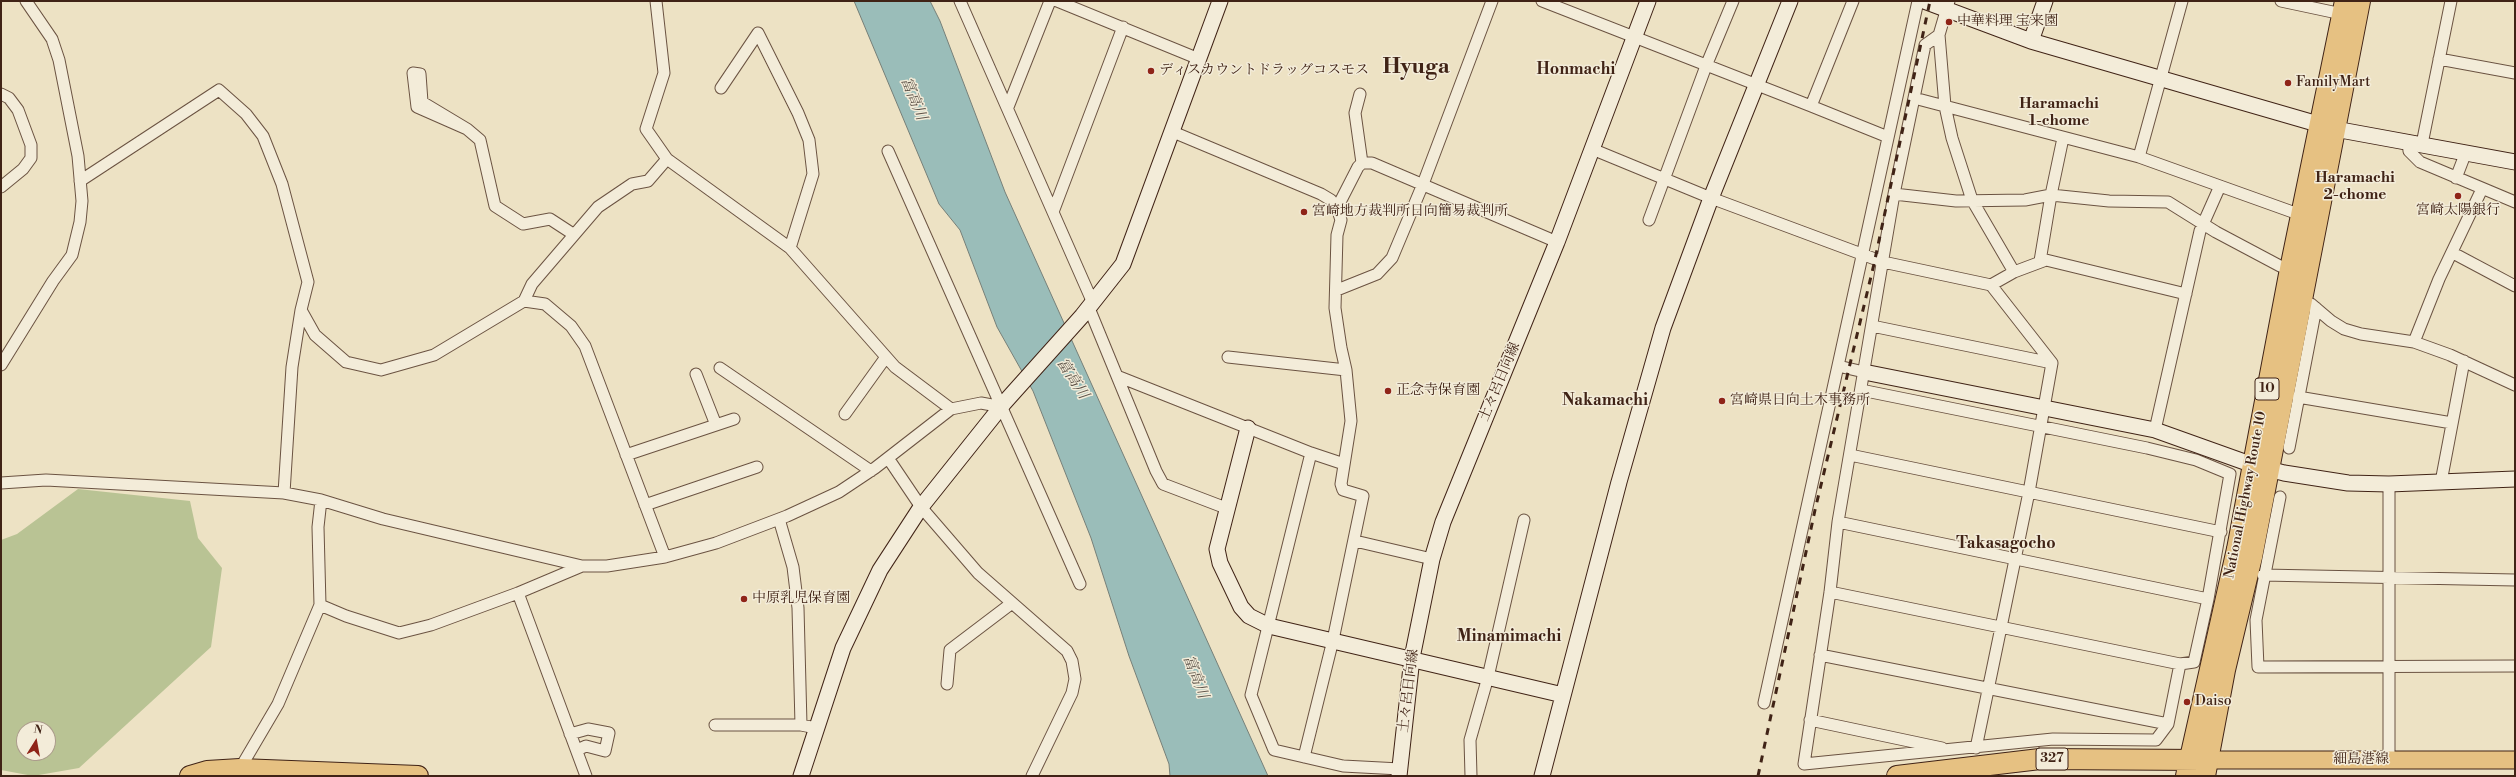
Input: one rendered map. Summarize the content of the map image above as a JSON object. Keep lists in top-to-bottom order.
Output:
{
  "streets": {
    "highway": ["10", "National Highway Route 10", "327"],
    "main road": ["細島港線"],
    "street": ["土々呂日向線"]
  },
  "crossings": [
    ["National Highway Route 10", "327"],
    ["National Highway Route 10", "細島港線"],
    ["327", "細島港線"]
  ],
  "districts": [
    "Hyuga",
    "Honmachi",
    "Haramachi 1-chome",
    "Haramachi 2-chome",
    "Nakamachi",
    "Takasagocho",
    "Minamimachi"
  ],
  "water": ["富高川"],
  "places": [
    "中華料理 宝来園",
    "ディスカウントドラッグコスモス",
    "FamilyMart",
    "宮崎太陽銀行",
    "宮崎地方裁判所日向簡易裁判所",
    "正念寺保育園",
    "宮崎県日向土木事務所",
    "中原乳児保育園",
    "Daiso"
  ],
  "north": "top"
}
